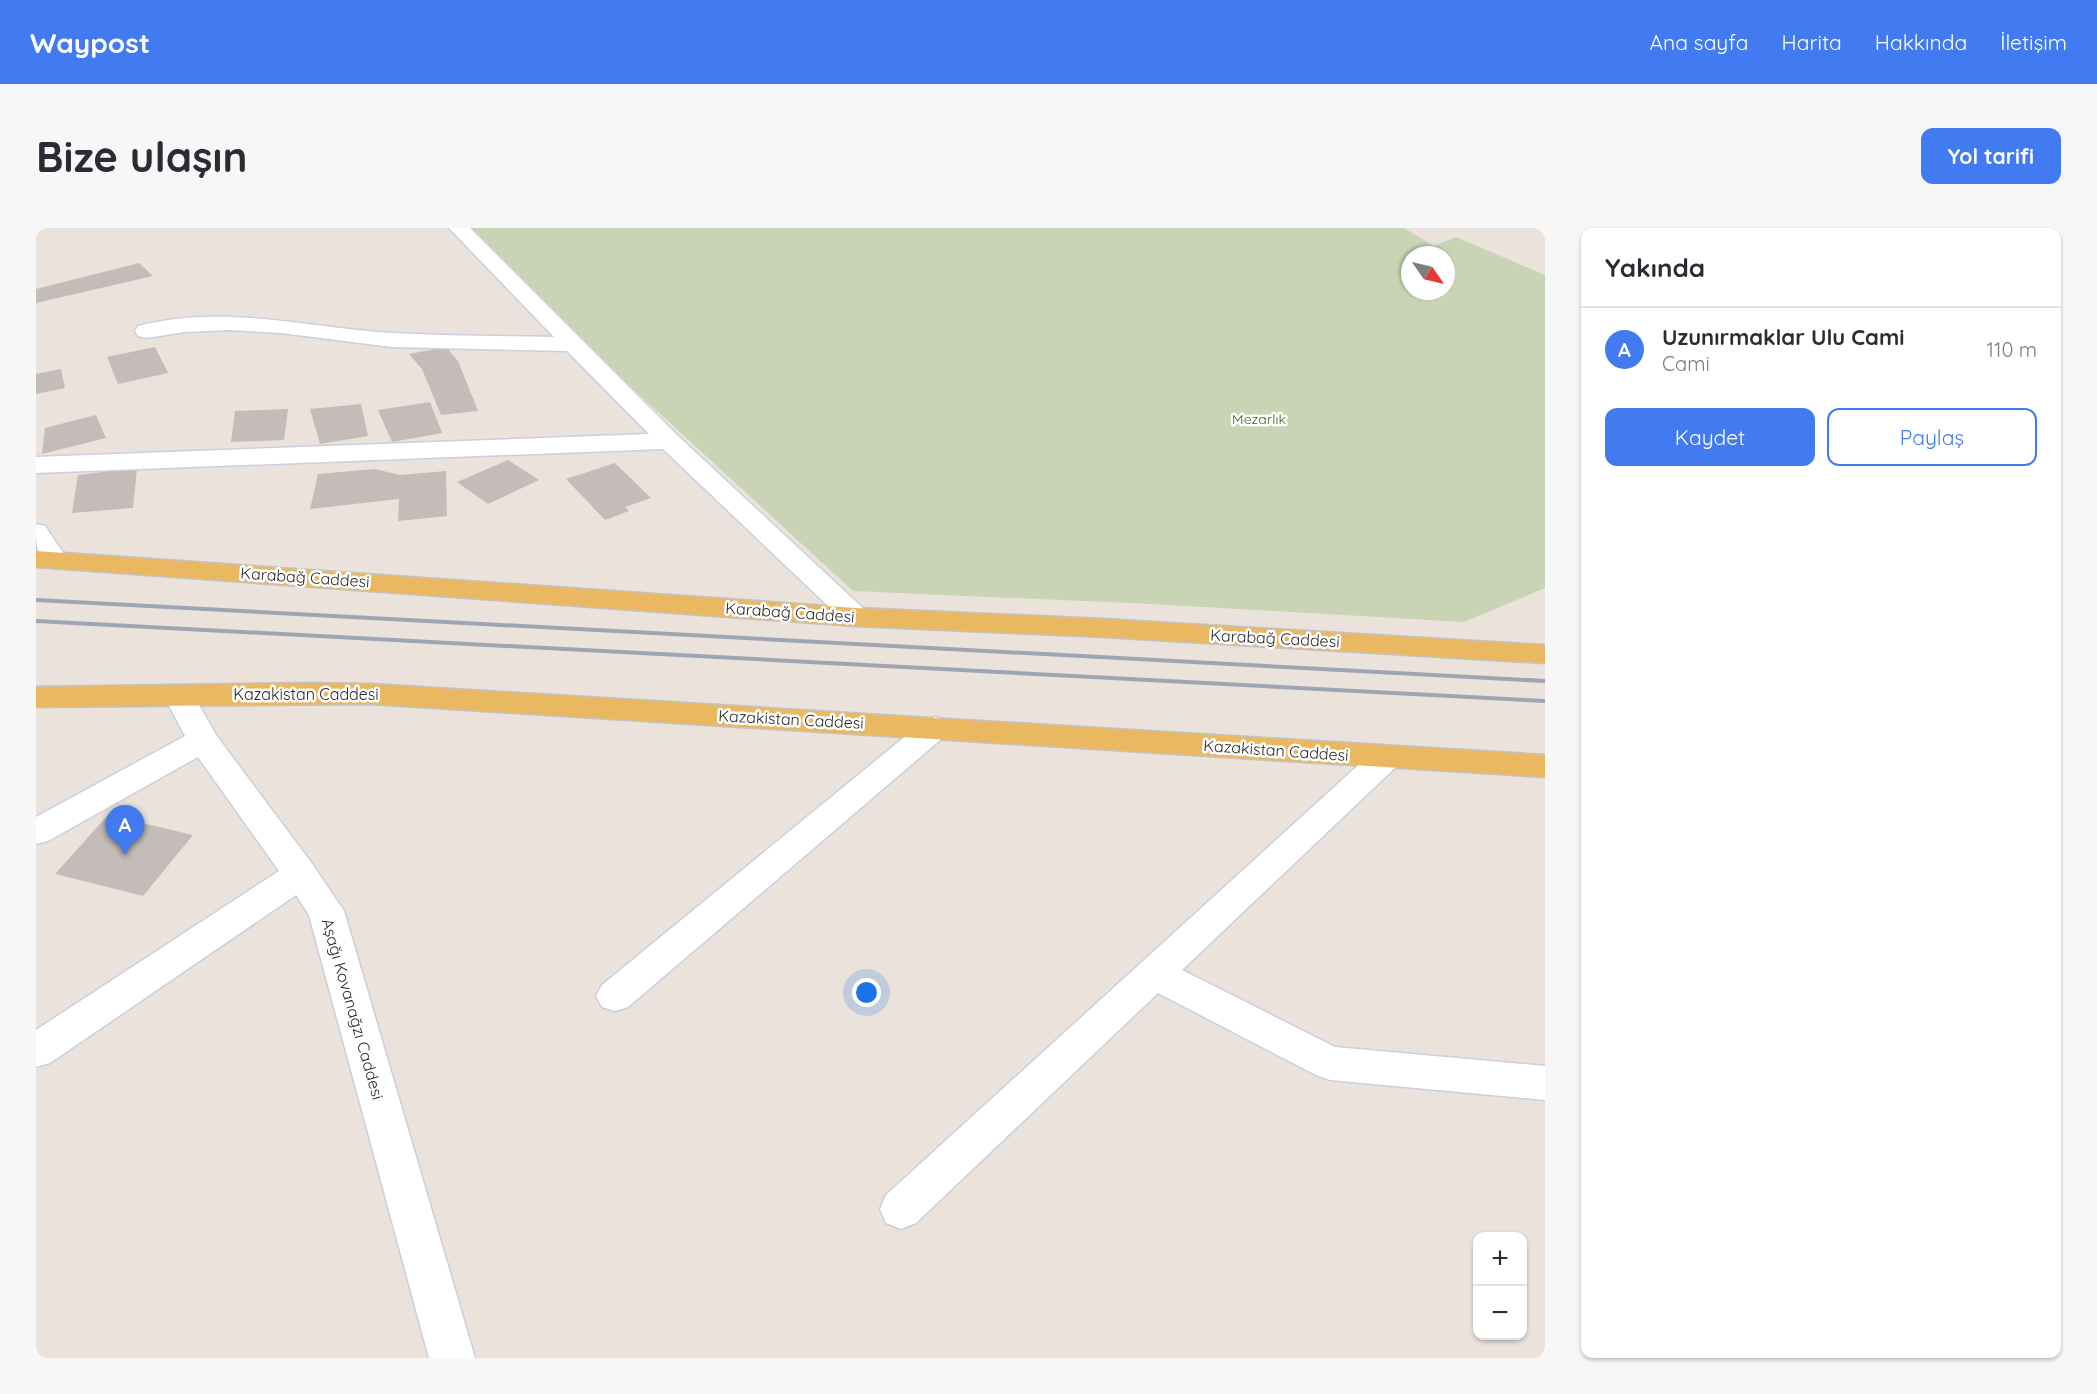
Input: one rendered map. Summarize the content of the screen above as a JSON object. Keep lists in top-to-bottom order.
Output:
{
  "streets": {
    "main road": ["Karabağ Caddesi", "Kazakistan Caddesi"],
    "street": ["Aşağı Kovanağzı Caddesi"]
  },
  "crossings": [
    ["Kazakistan Caddesi", "Aşağı Kovanağzı Caddesi"]
  ],
  "parks": ["Mezarlık"],
  "north": "bottom right",
  "page": {
    "header": "Waypost",
    "nav": [
      "Ana sayfa",
      "Harita",
      "Hakkında",
      "İletişim"
    ],
    "buttons": [
      "Yol tarifi",
      ["Kaydet", "Paylaş"]
    ],
    "title": "Bize ulaşın",
    "heading": "Yakında",
    "list": [
      {
        "mark": "A",
        "name": "Uzunırmaklar Ulu Cami",
        "note": "Cami",
        "value": "110 m"
      }
    ],
    "pins": "A",
    "map_buttons": ["+", "−"]
  }
}
